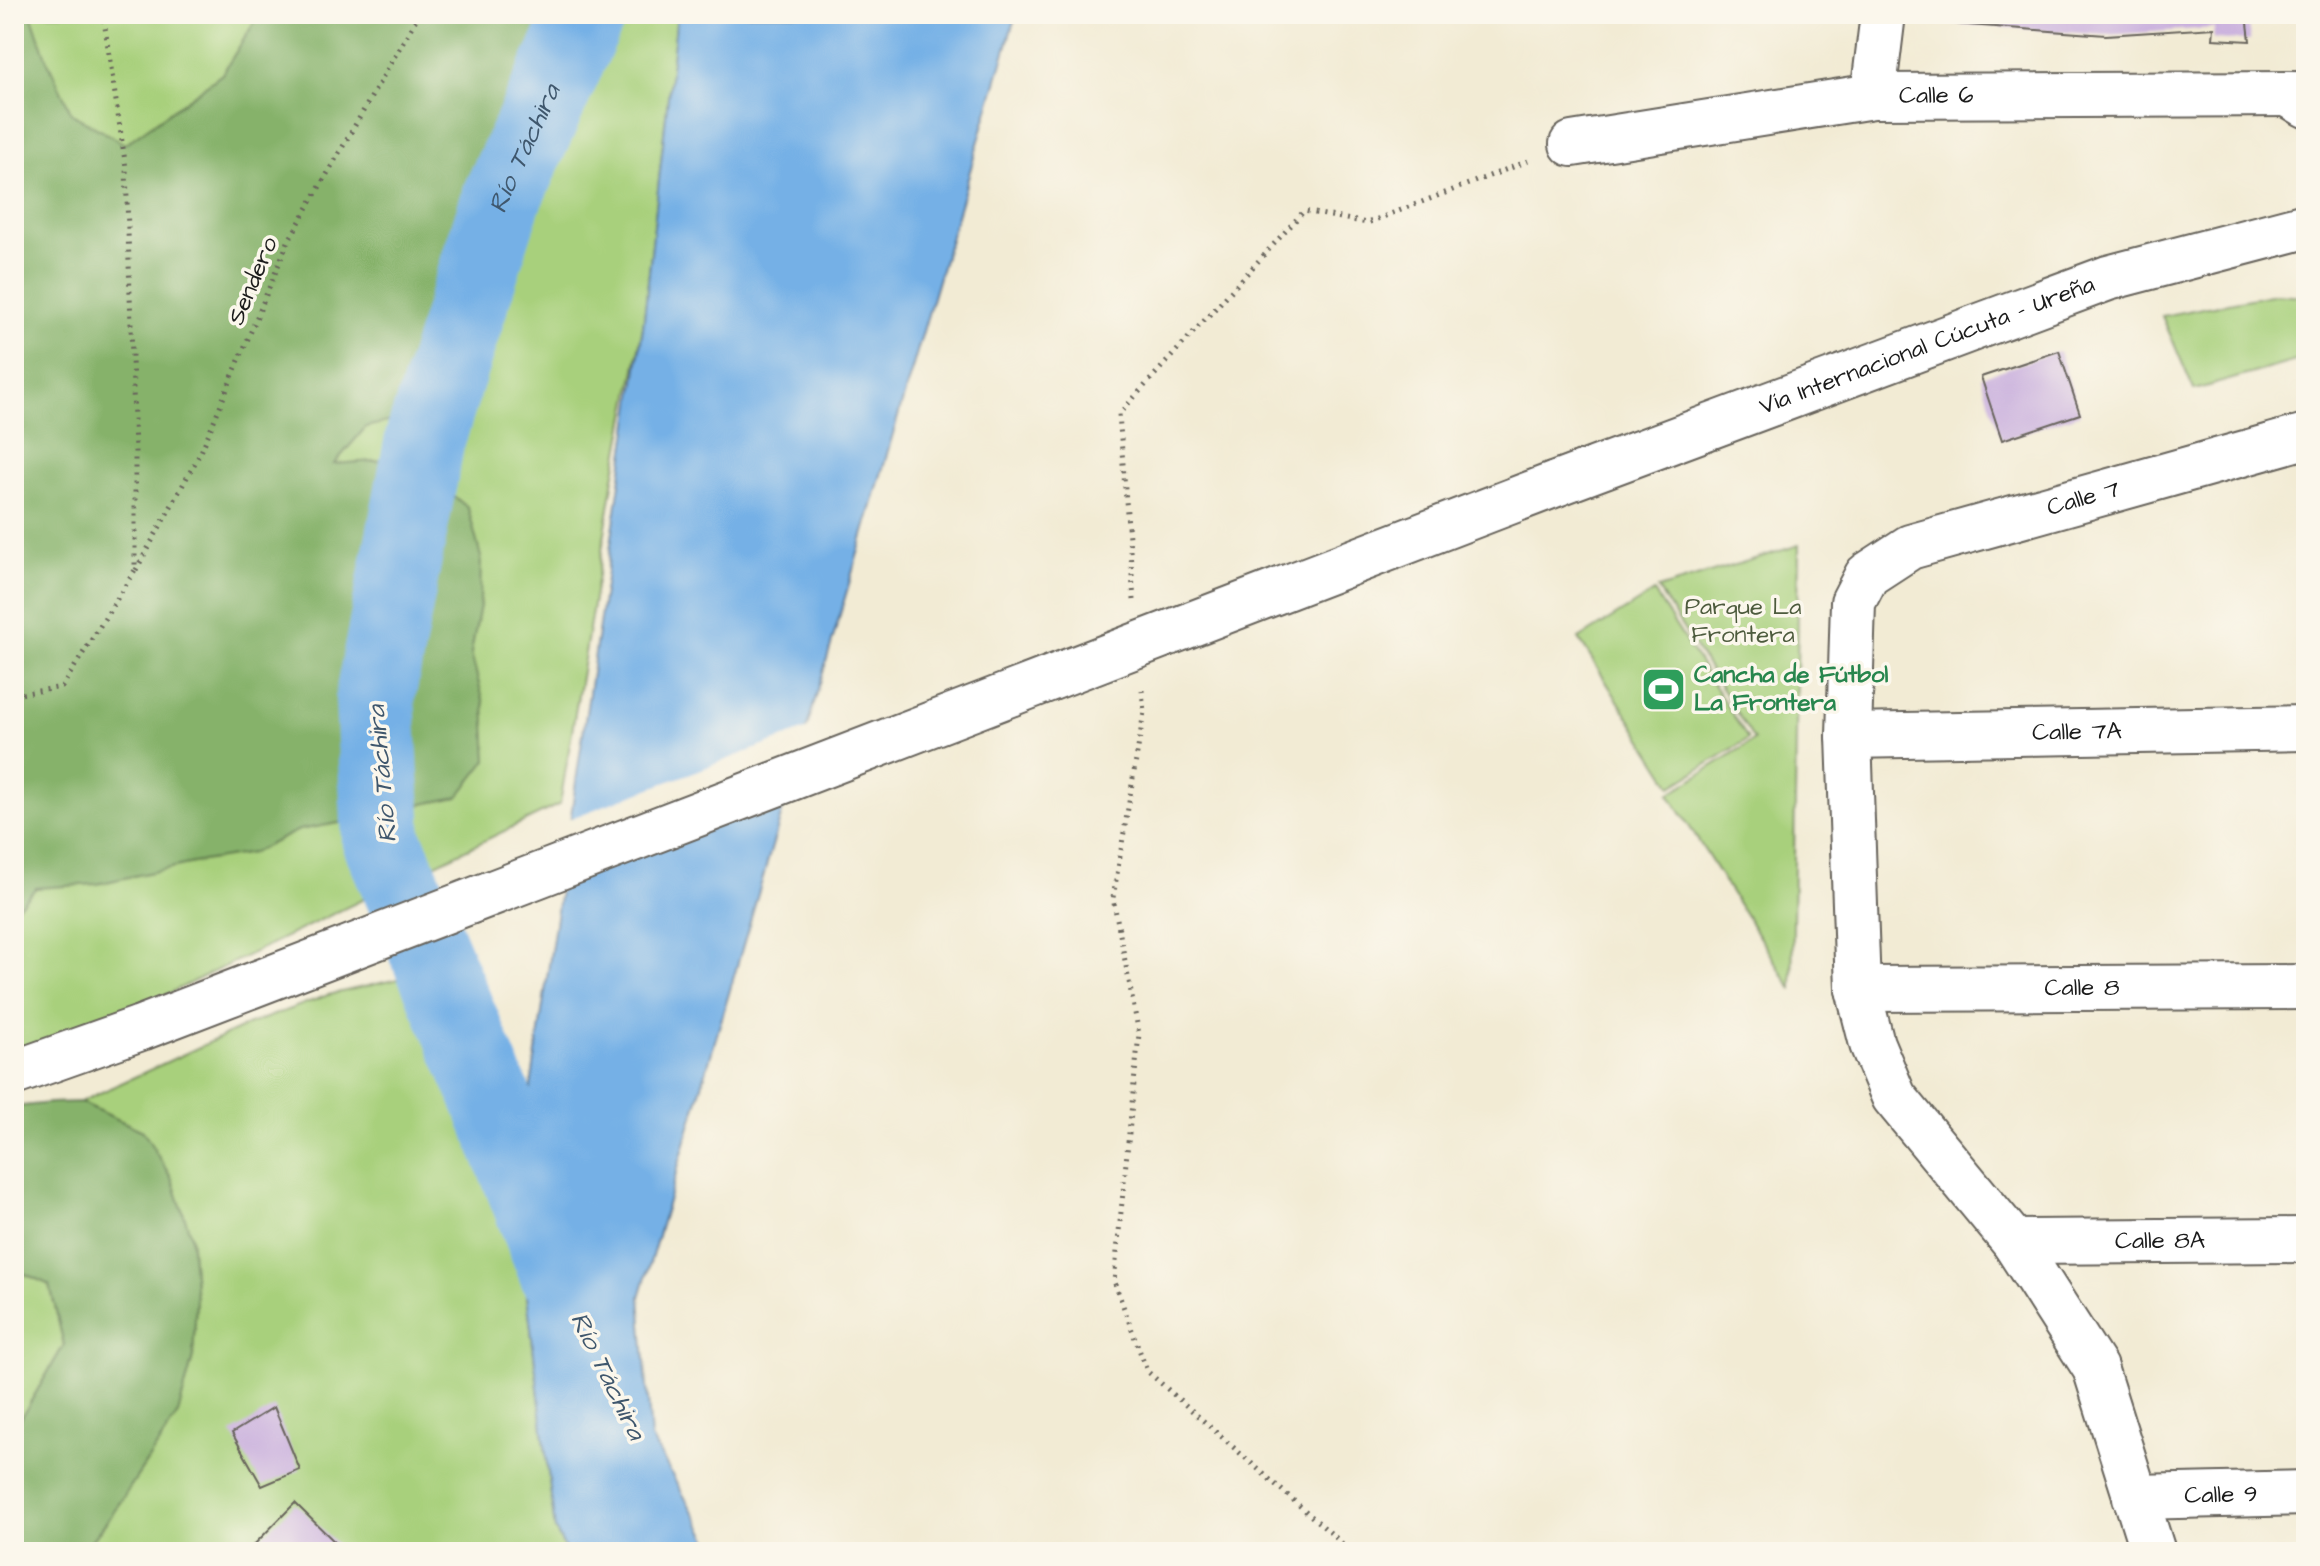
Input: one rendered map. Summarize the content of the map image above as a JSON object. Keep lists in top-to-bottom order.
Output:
{
  "streets": {
    "street": [
      "Calle 6",
      "Vía Internacional Cúcuta - Ureña",
      "Calle 7",
      "Calle 7A",
      "Calle 8",
      "Calle 8A",
      "Calle 9"
    ],
    "path": ["Sendero"]
  },
  "crossings": [
    ["Calle 7", "Calle 7A"]
  ],
  "water": ["Río Táchira"],
  "parks": ["Parque La Frontera"],
  "places": {
    "sports": ["Cancha de Fútbol La Frontera"]
  }
}
